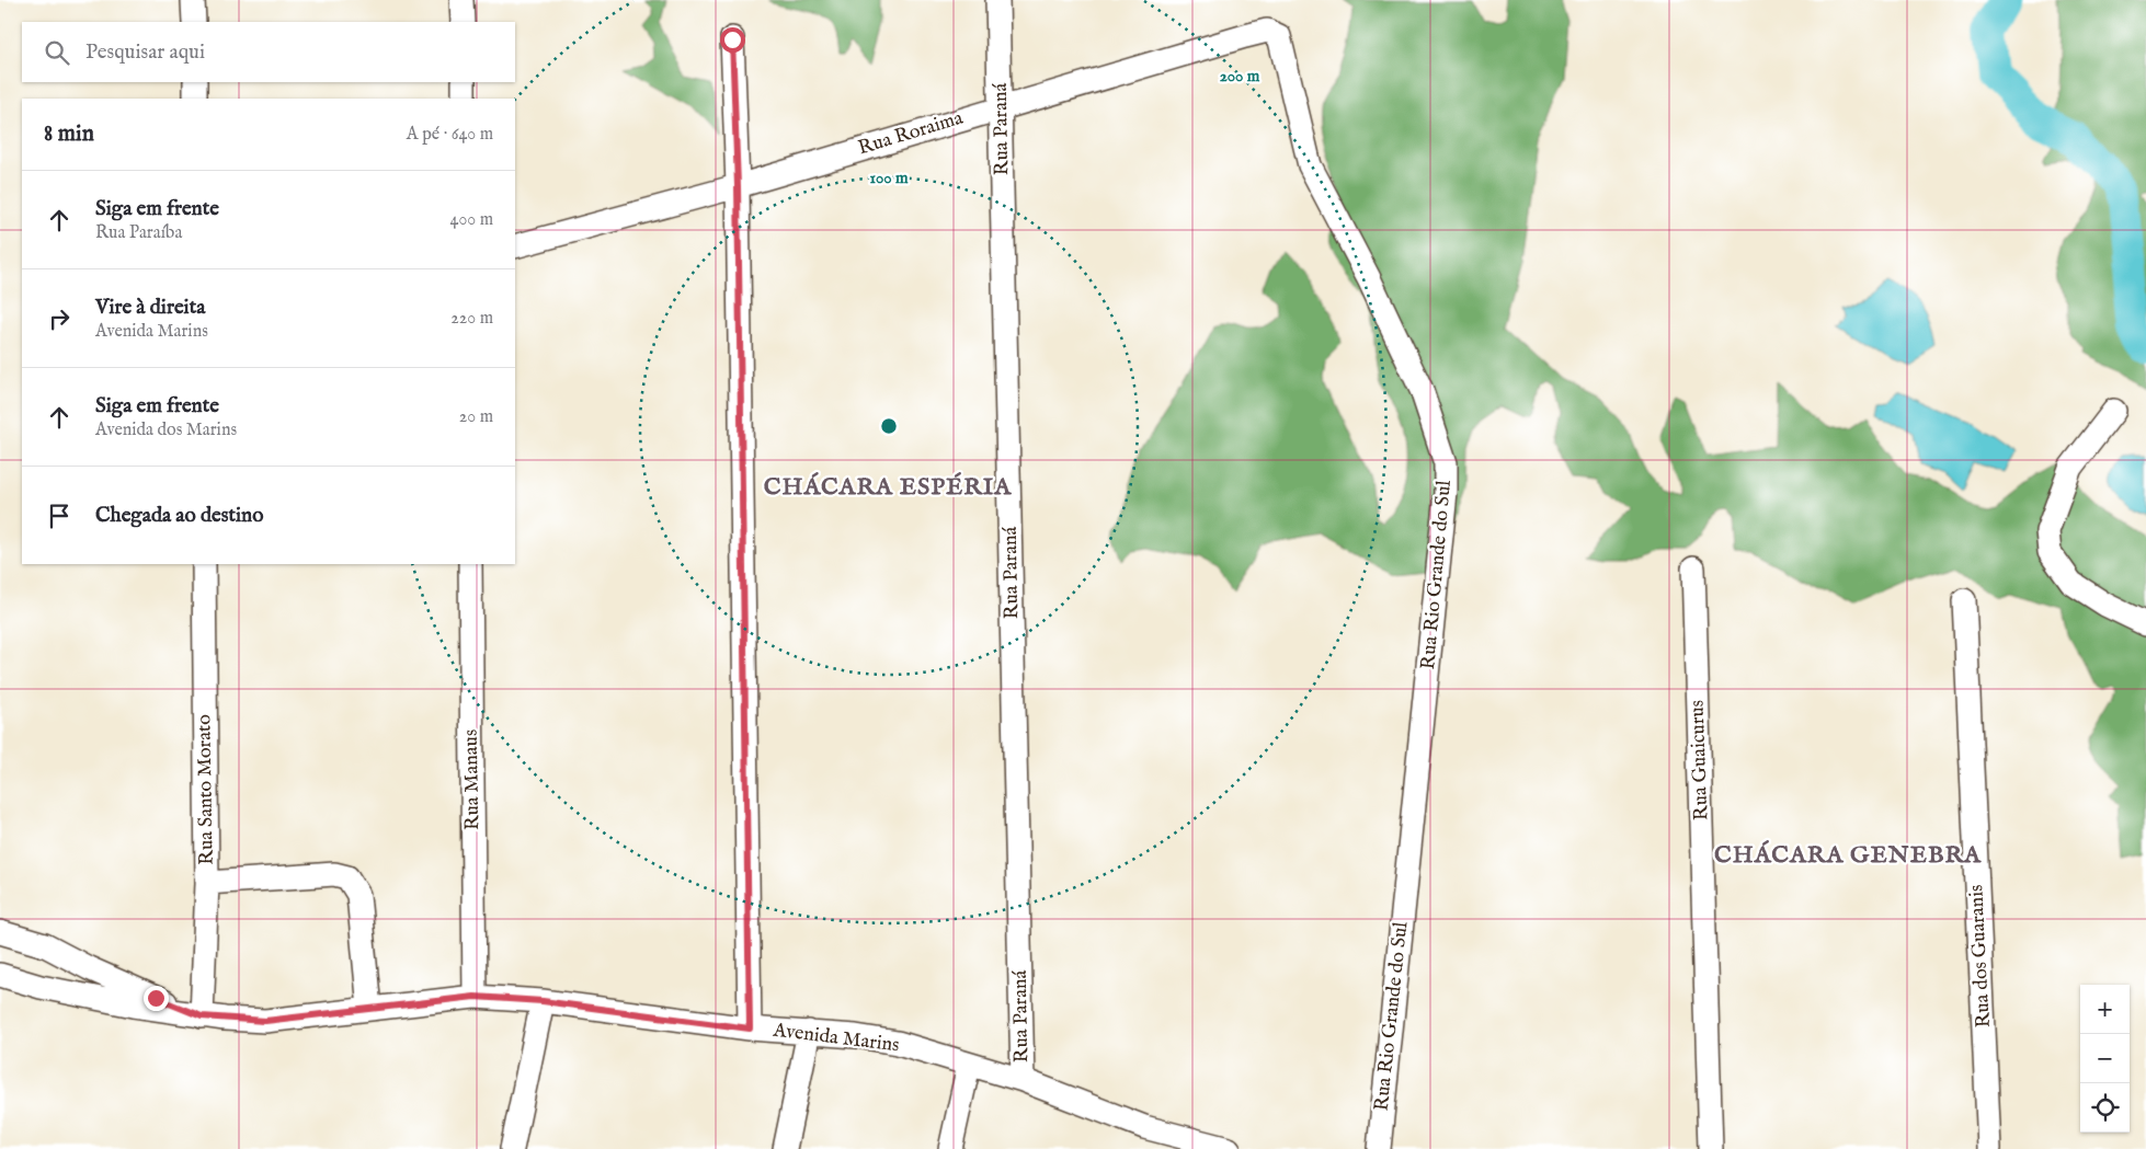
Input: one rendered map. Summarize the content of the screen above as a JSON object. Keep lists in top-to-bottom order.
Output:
{
  "streets": {
    "street": [
      "Rua Paraná",
      "Rua Roraima",
      "Rua Rio Grande do Sul",
      "Rua Guaicurus",
      "Rua Manaus",
      "Rua Santo Morato",
      "Rua dos Guaranis",
      "Avenida Marins"
    ]
  },
  "crossings": [
    ["Rua Paraná", "Rua Roraima"],
    ["Rua Paraná", "Avenida Marins"],
    ["Rua Roraima", "Rua Rio Grande do Sul"],
    ["Rua Manaus", "Avenida Marins"],
    ["Rua Santo Morato", "Avenida Marins"]
  ],
  "districts": ["CHÁCARA ESPÉRIA", "CHÁCARA GENEBRA"],
  "page": {
    "search": "Pesquisar aqui",
    "heading": ["8 min", "A pé · 640 m"],
    "list": [
      ["Siga em frente", "Rua Paraíba", "400 m"],
      ["Vire à direita", "Avenida Marins", "220 m"],
      ["Siga em frente", "Avenida dos Marins", "20 m"],
      "Chegada ao destino"
    ],
    "map_buttons": ["+", "−"]
  },
  "rings": ["200 m", "100 m"]
}
